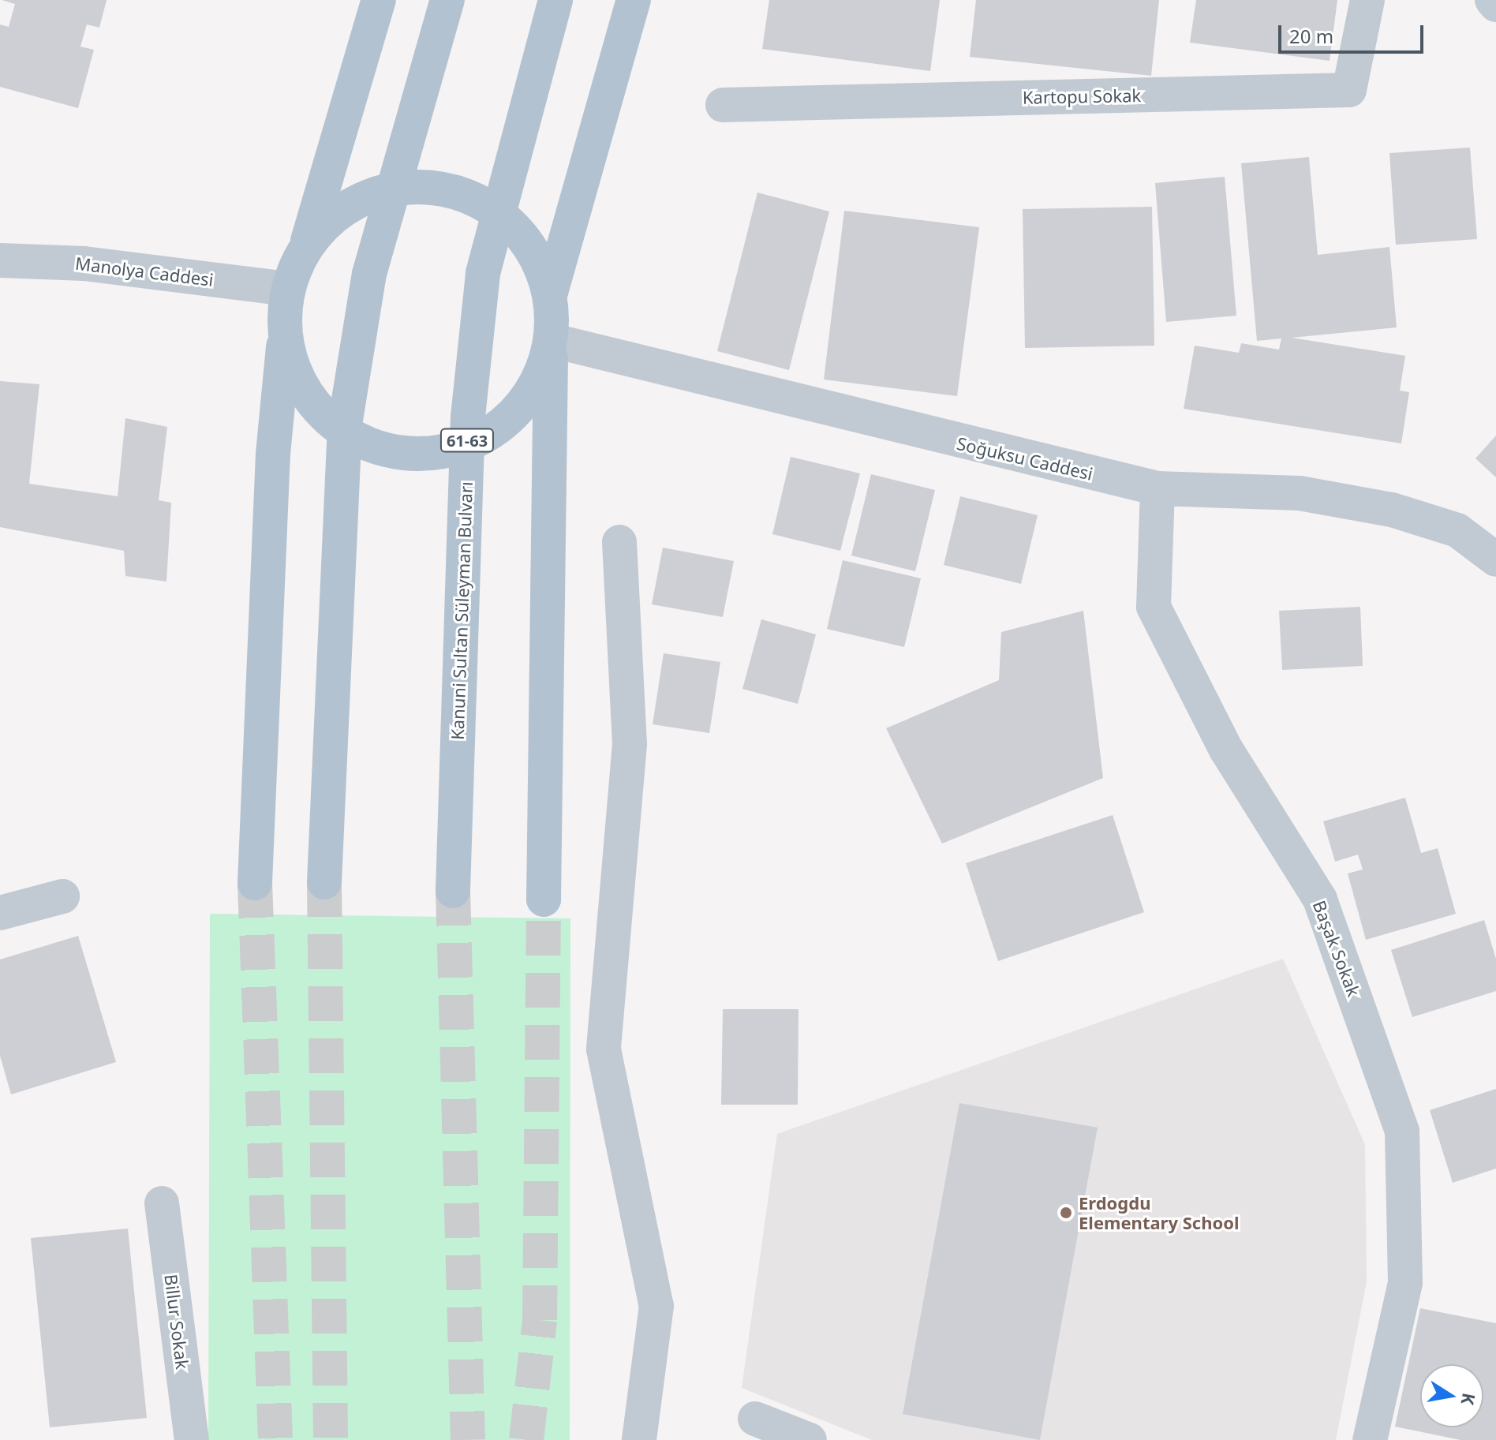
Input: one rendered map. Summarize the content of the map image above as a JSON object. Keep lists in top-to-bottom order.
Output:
{
  "streets": {
    "main road": ["61-63", "Kanuni Sultan Süleyman Bulvarı"],
    "street": [
      "Kartopu Sokak",
      "Manolya Caddesi",
      "Soğuksu Caddesi",
      "Başak Sokak",
      "Billur Sokak"
    ]
  },
  "crossings": [
    ["Manolya Caddesi", "61-63"],
    ["61-63", "Soğuksu Caddesi"],
    ["Soğuksu Caddesi", "Başak Sokak"]
  ],
  "places": ["Erdogdu Elementary School"],
  "scale_bar": "20 m",
  "north": "right"
}
